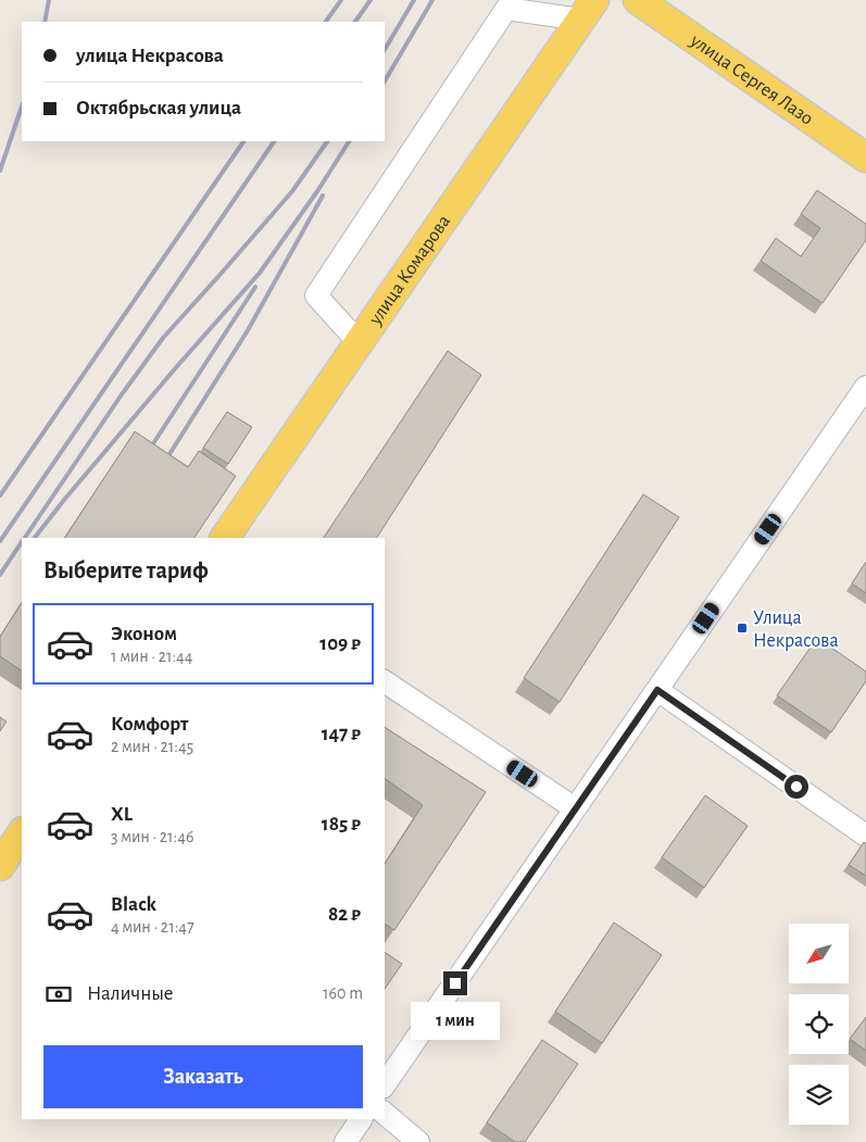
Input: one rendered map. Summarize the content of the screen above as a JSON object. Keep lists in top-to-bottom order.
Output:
{
  "streets": {
    "main road": ["улица Сергея Лазо", "улица Комарова"]
  },
  "places": {
    "transit": ["Улица Некрасова"]
  },
  "north": "bottom left",
  "page": {
    "banner": ["улица Некрасова", "Октябрьская улица"],
    "heading": "Выберите тариф",
    "list": [
      {
        "name": "Эконом",
        "note": "1 мин · 21:44",
        "value": "109 ₽"
      },
      {
        "name": "Комфорт",
        "note": "2 мин · 21:45",
        "value": "147 ₽"
      },
      {
        "name": "XL",
        "note": "3 мин · 21:46",
        "value": "185 ₽"
      },
      {
        "name": "Black",
        "note": "4 мин · 21:47",
        "value": "82 ₽"
      }
    ],
    "pay": ["Наличные", "160 m"],
    "bubble": "1 мин",
    "buttons": "Заказать"
  }
}
